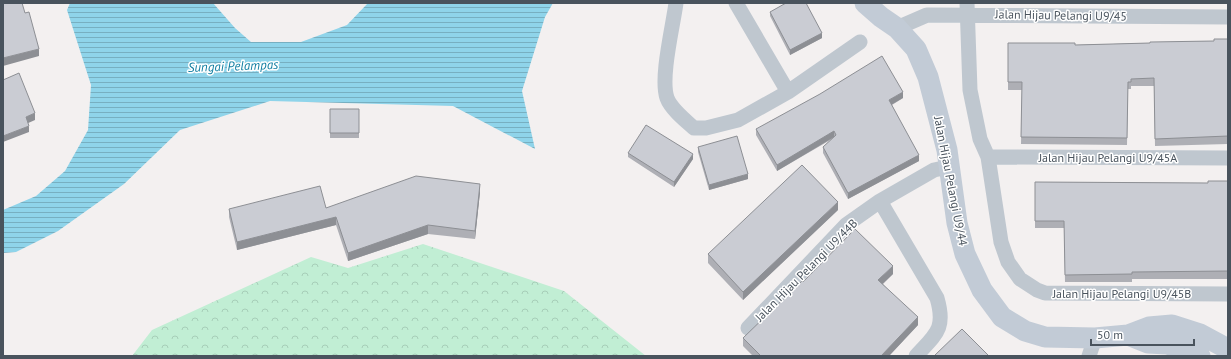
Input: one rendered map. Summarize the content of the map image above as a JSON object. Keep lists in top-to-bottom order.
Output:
{
  "streets": {
    "street": [
      "Jalan Hijau Pelangi U9/45",
      "Jalan Hijau Pelangi U9/45A",
      "Jalan Hijau Pelangi U9/44",
      "Jalan Hijau Pelangi U9/44B",
      "Jalan Hijau Pelangi U9/45B"
    ]
  },
  "crossings": [
    ["Jalan Hijau Pelangi U9/45", "Jalan Hijau Pelangi U9/44"],
    ["Jalan Hijau Pelangi U9/45A", "Jalan Hijau Pelangi U9/45B"],
    ["Jalan Hijau Pelangi U9/44", "Jalan Hijau Pelangi U9/44B"]
  ],
  "water": ["Sungai Pelampas"],
  "scale_bar": "50 m"
}
